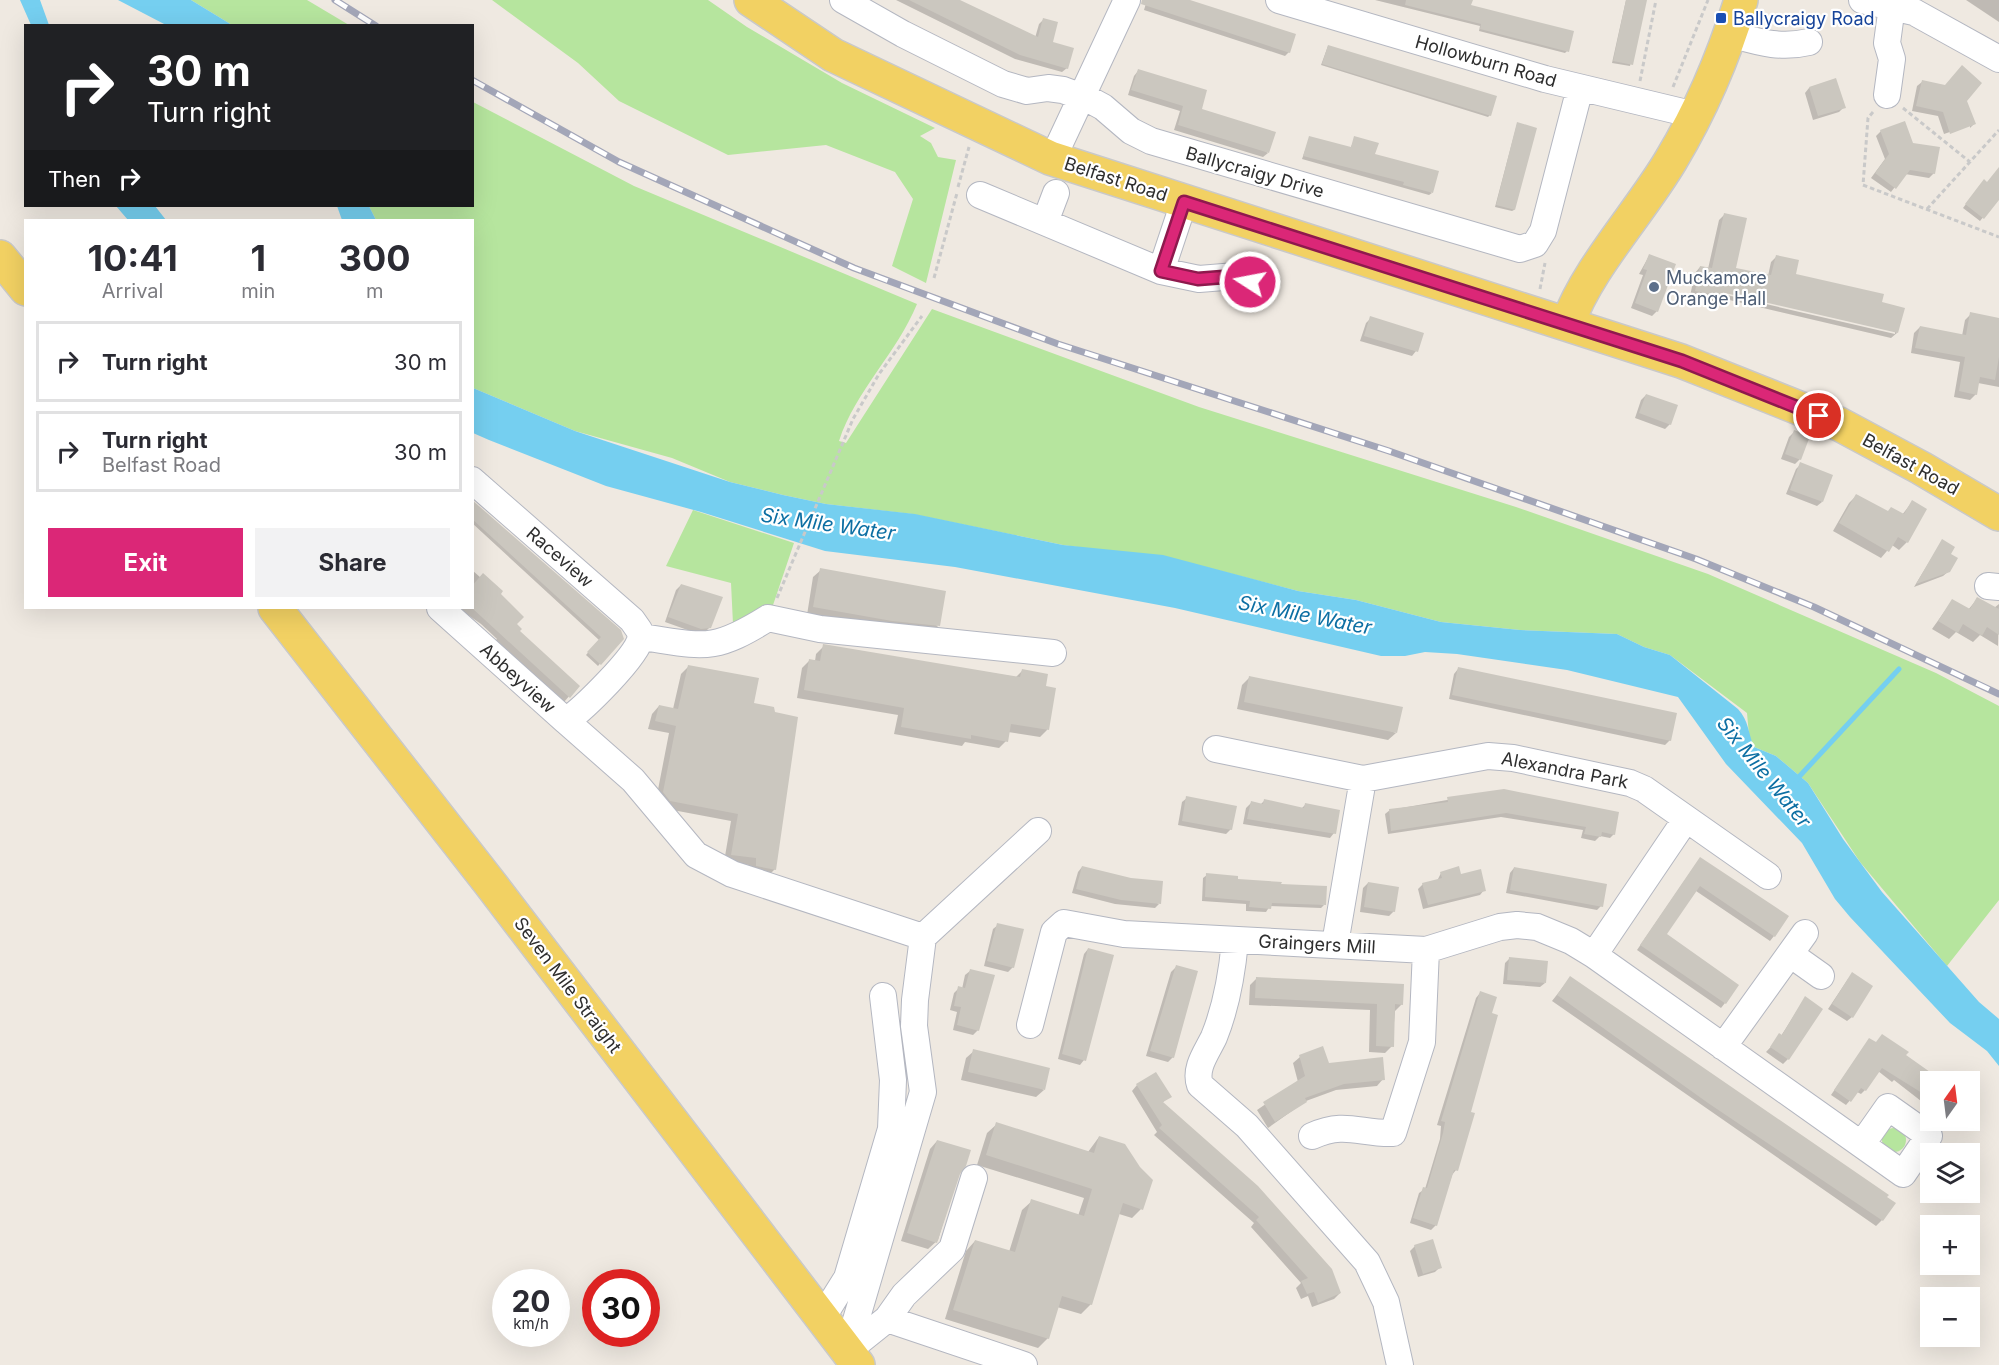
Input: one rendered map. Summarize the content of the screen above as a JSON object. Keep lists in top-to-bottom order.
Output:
{
  "streets": {
    "main road": ["Belfast Road", "Seven Mile Straight"],
    "street": [
      "Hollowburn Road",
      "Ballycraigy Drive",
      "Raceview",
      "Abbeyview",
      "Alexandra Park",
      "Graingers Mill"
    ]
  },
  "crossings": [
    ["Raceview", "Abbeyview"]
  ],
  "water": ["Six Mile Water"],
  "places": {
    "transit": ["Ballycraigy Road"],
    "other": ["Muckamore Orange Hall"]
  },
  "north": "top",
  "page": {
    "turn": ["30 m", "Turn right"],
    "then": "Then",
    "eta": [
      "10:41",
      "Arrival",
      "1",
      "min",
      "300",
      "m"
    ],
    "list": [
      {
        "name": "Turn right",
        "value": "30 m"
      },
      {
        "name": "Turn right",
        "note": "Belfast Road",
        "value": "30 m"
      }
    ],
    "buttons": ["Exit", "Share"],
    "map_buttons": ["+", "−"],
    "speed": "20 km/h",
    "limit": "30"
  }
}
